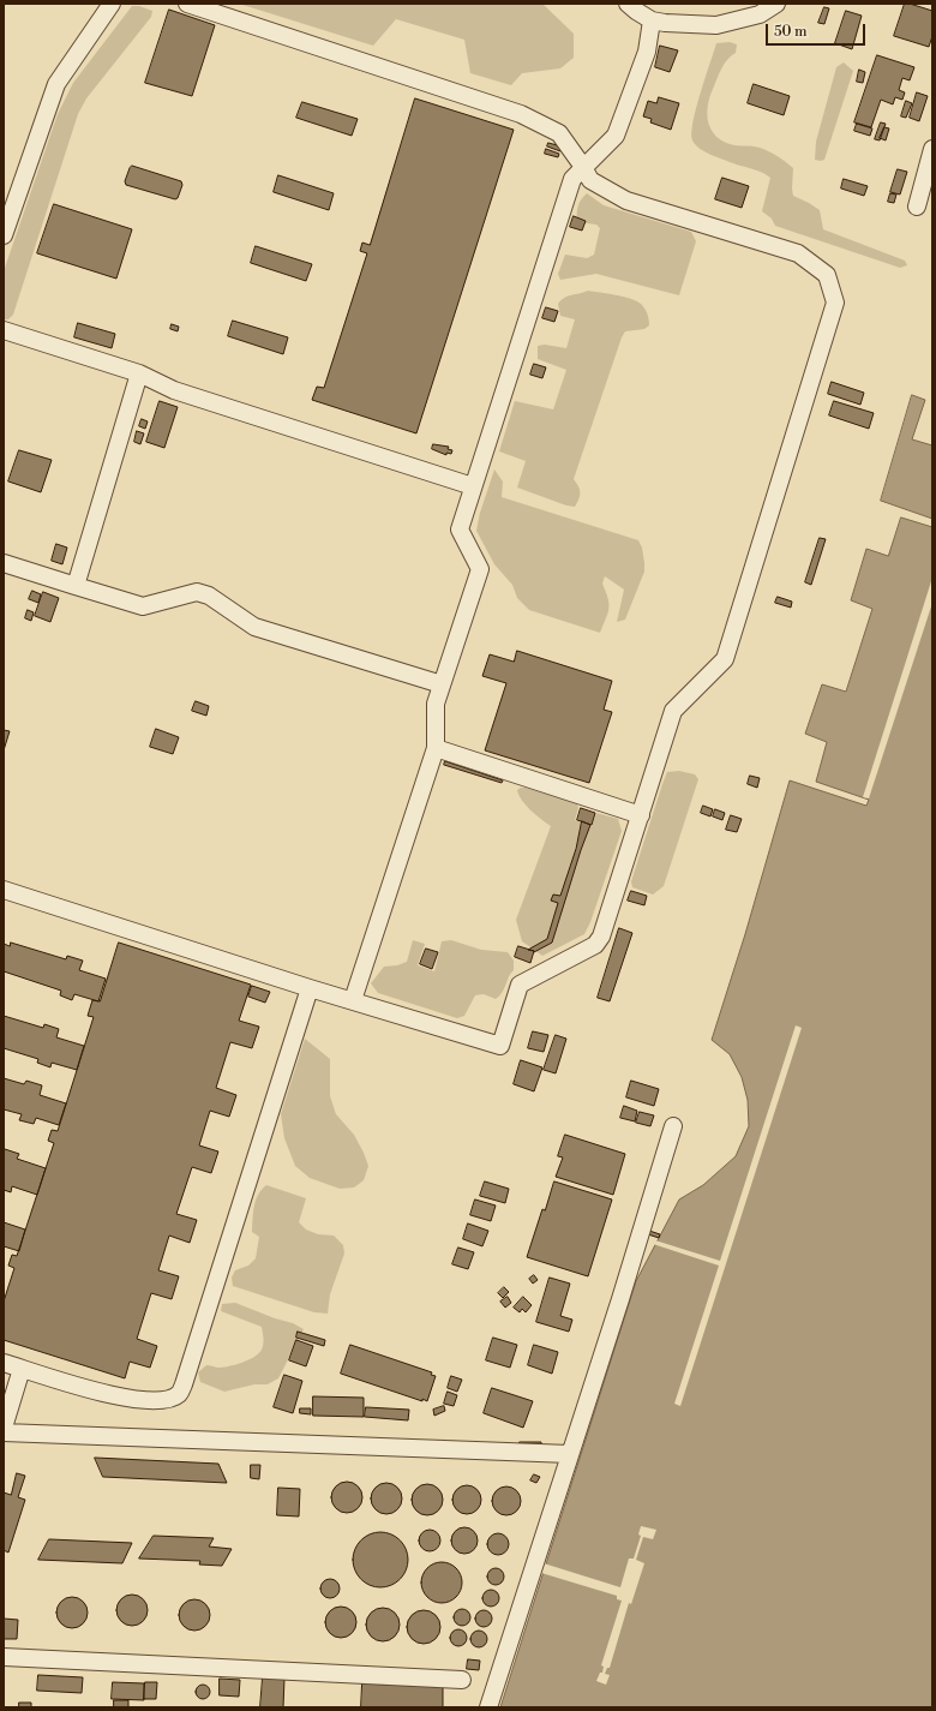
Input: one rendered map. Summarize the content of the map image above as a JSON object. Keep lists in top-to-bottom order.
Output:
{
  "scale_bar": "50 m"
}
